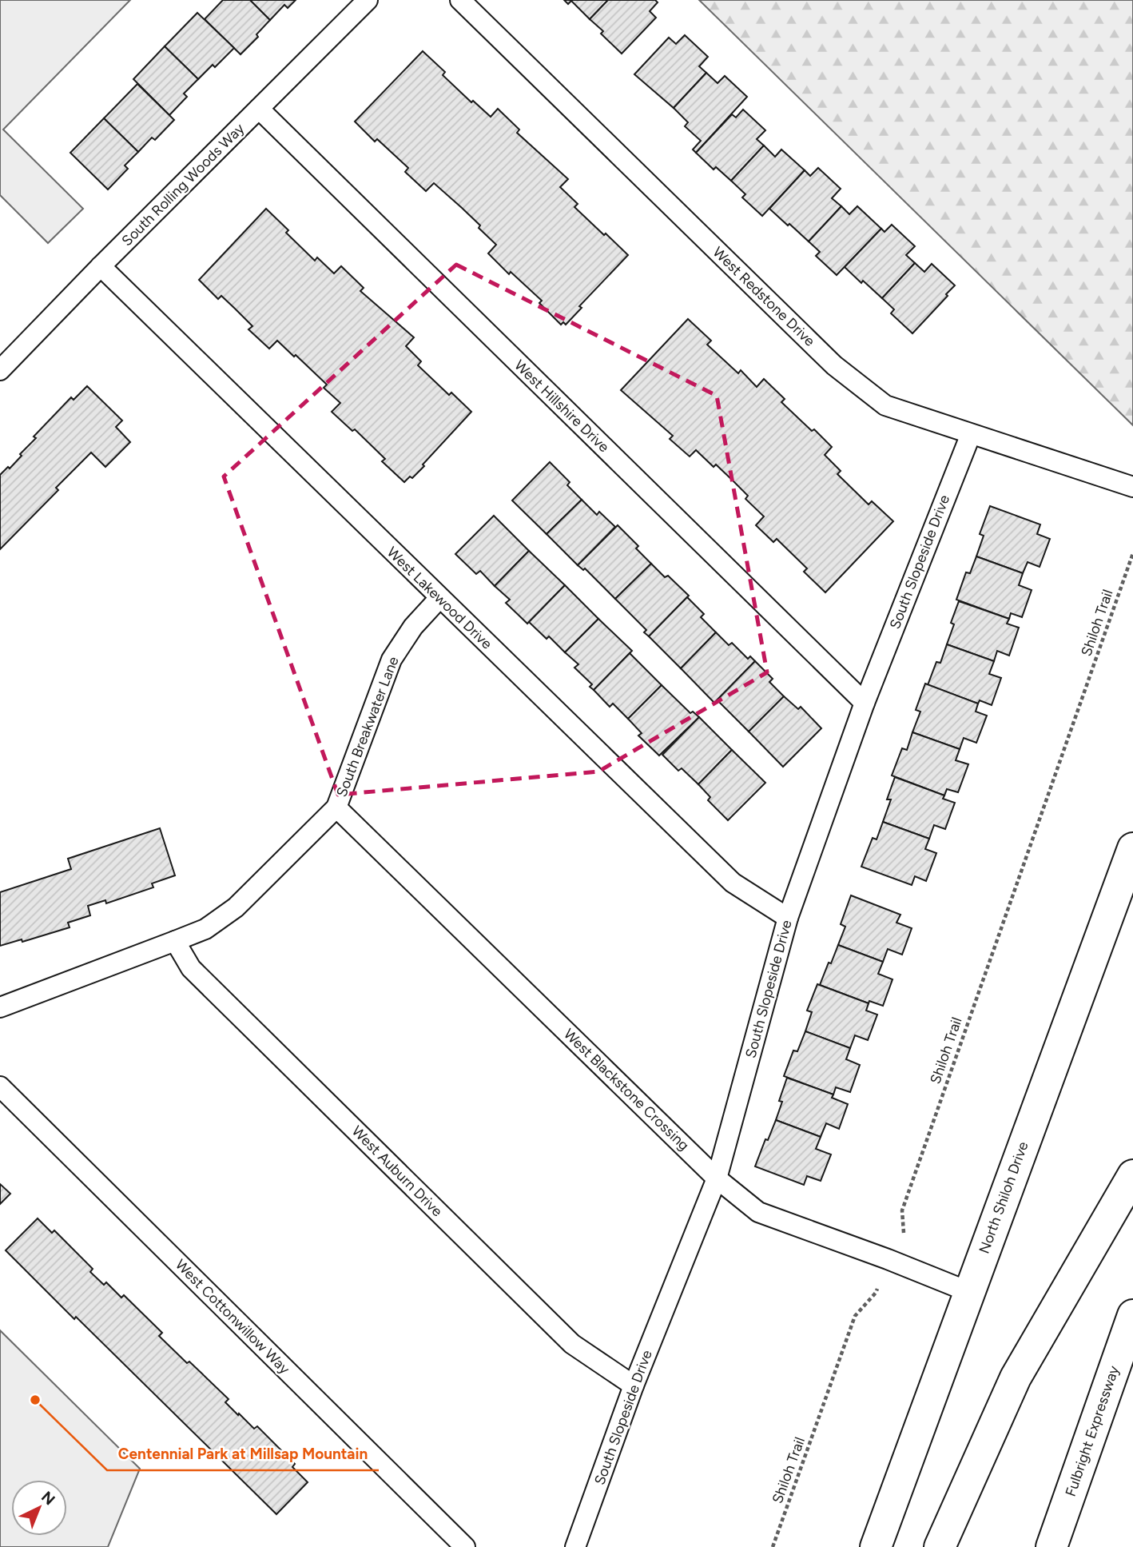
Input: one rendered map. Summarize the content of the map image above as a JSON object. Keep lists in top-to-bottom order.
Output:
{
  "streets": {
    "main road": ["North Shiloh Drive", "Fulbright Expressway"],
    "lane": [
      "South Rolling Woods Way",
      "West Redstone Drive",
      "West Hillshire Drive",
      "South Slopeside Drive",
      "West Lakewood Drive",
      "South Breakwater Lane",
      "West Blackstone Crossing",
      "West Auburn Drive",
      "West Cottonwillow Way"
    ],
    "path": ["Shiloh Trail"]
  },
  "crossings": [
    ["South Rolling Woods Way", "West Hillshire Drive"],
    ["South Rolling Woods Way", "West Lakewood Drive"],
    ["West Redstone Drive", "South Slopeside Drive"],
    ["West Hillshire Drive", "South Slopeside Drive"],
    ["South Slopeside Drive", "West Lakewood Drive"],
    ["South Slopeside Drive", "West Blackstone Crossing"],
    ["South Slopeside Drive", "West Auburn Drive"],
    ["West Lakewood Drive", "South Breakwater Lane"],
    ["Shiloh Trail", "West Blackstone Crossing"],
    ["South Breakwater Lane", "West Blackstone Crossing"],
    ["South Breakwater Lane", "West Auburn Drive"],
    ["West Blackstone Crossing", "North Shiloh Drive"]
  ],
  "places": ["Centennial Park at Millsap Mountain"],
  "north": "top right"
}
